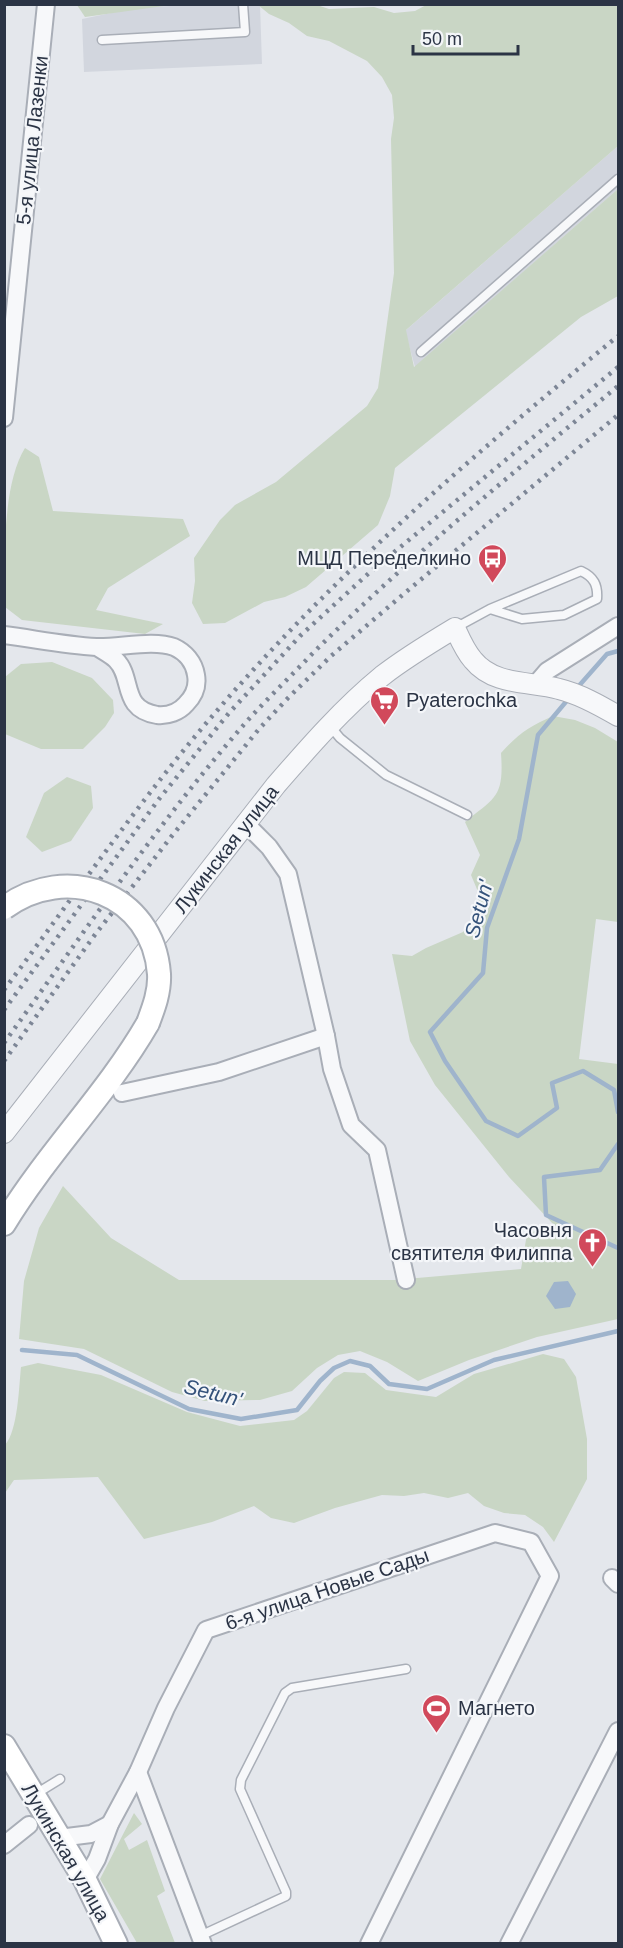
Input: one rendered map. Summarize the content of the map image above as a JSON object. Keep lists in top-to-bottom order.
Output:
{
  "streets": {
    "main road": ["Лукинская улица"],
    "street": ["5-я улица Лазенки", "6-я улица Новые Сады"]
  },
  "crossings": [
    ["Лукинская улица", "6-я улица Новые Сады"]
  ],
  "water": ["Setun'"],
  "places": {
    "bus stop": ["МЦД Переделкино"],
    "supermarket": ["Pyaterochka"],
    "church": ["Часовня святителя Филиппа"],
    "sports": ["Магнето"]
  },
  "scale_bar": "50 m"
}
